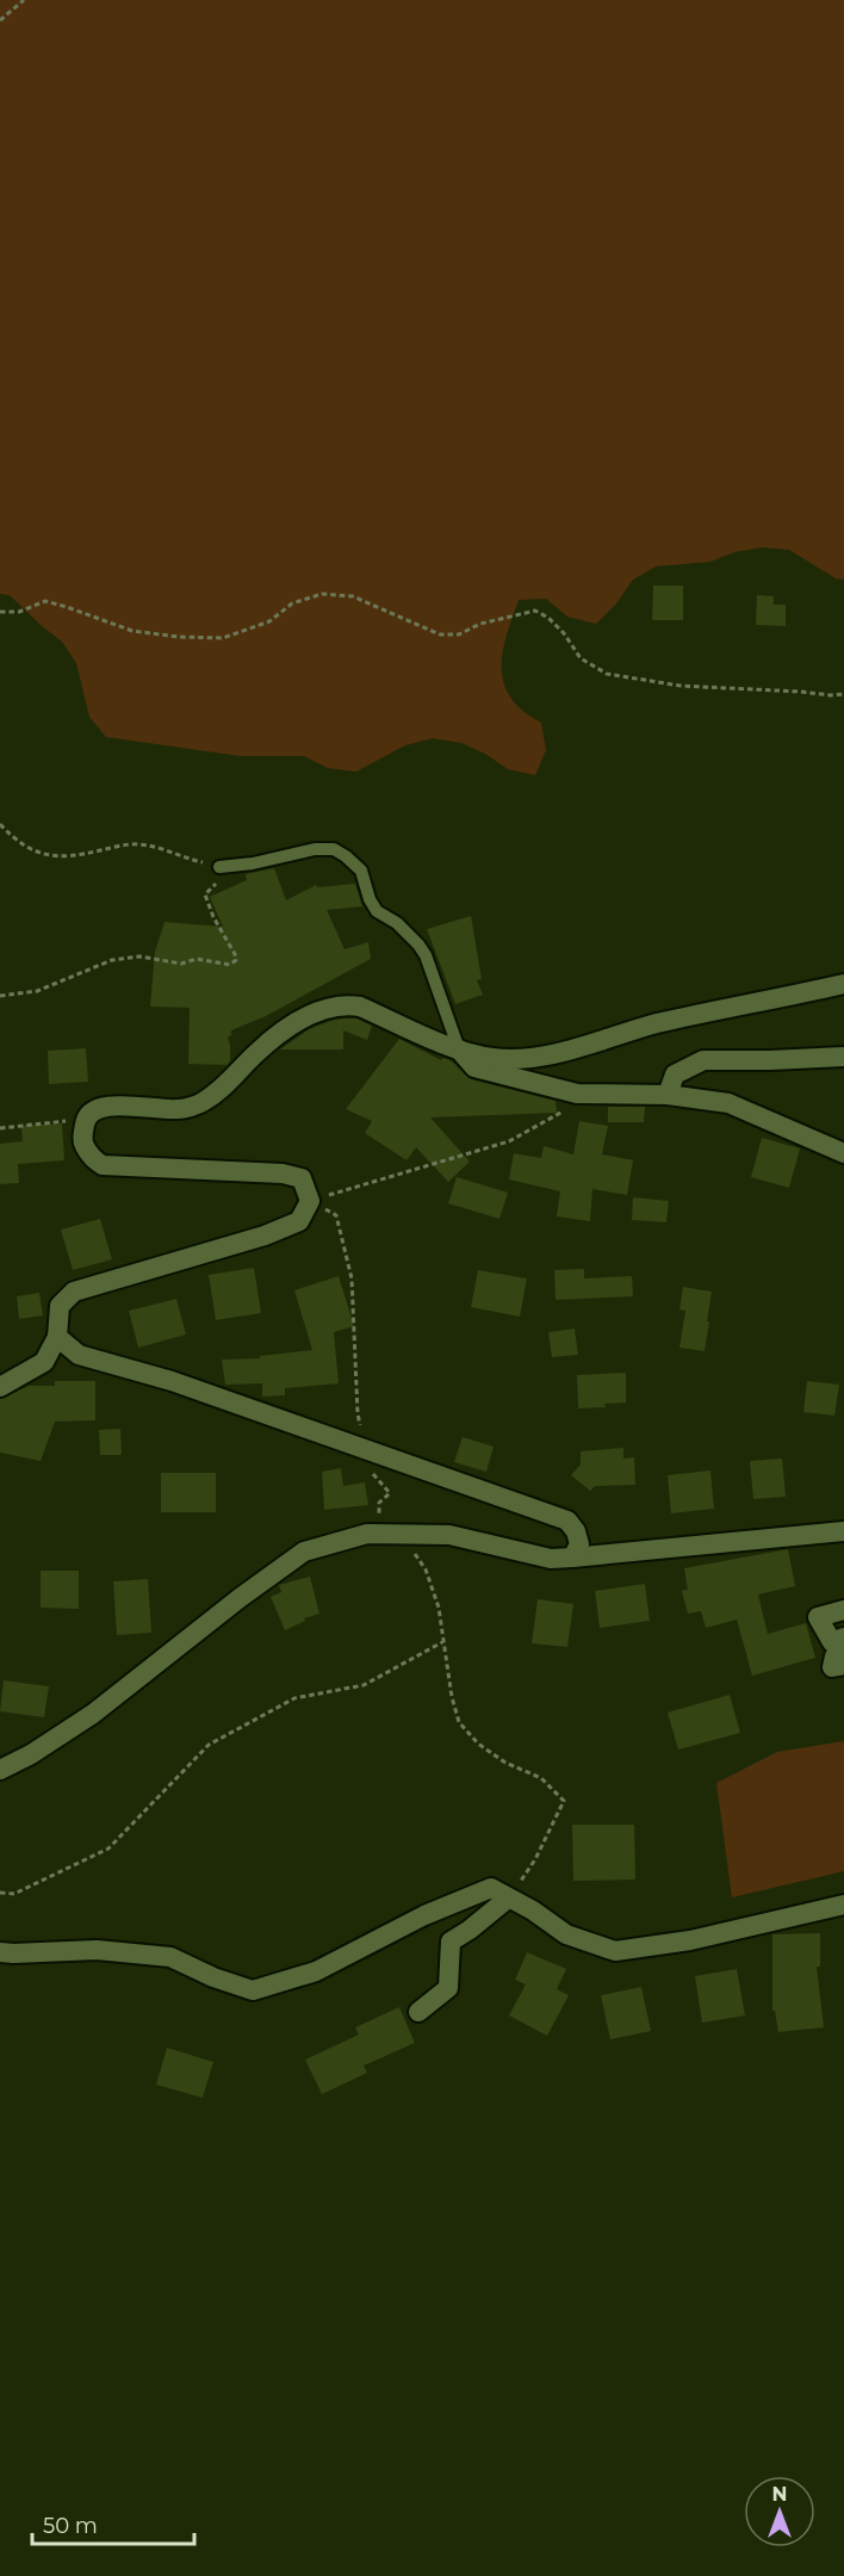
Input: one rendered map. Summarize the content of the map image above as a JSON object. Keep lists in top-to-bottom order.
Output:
{
  "scale_bar": "50 m",
  "north": "top"
}
